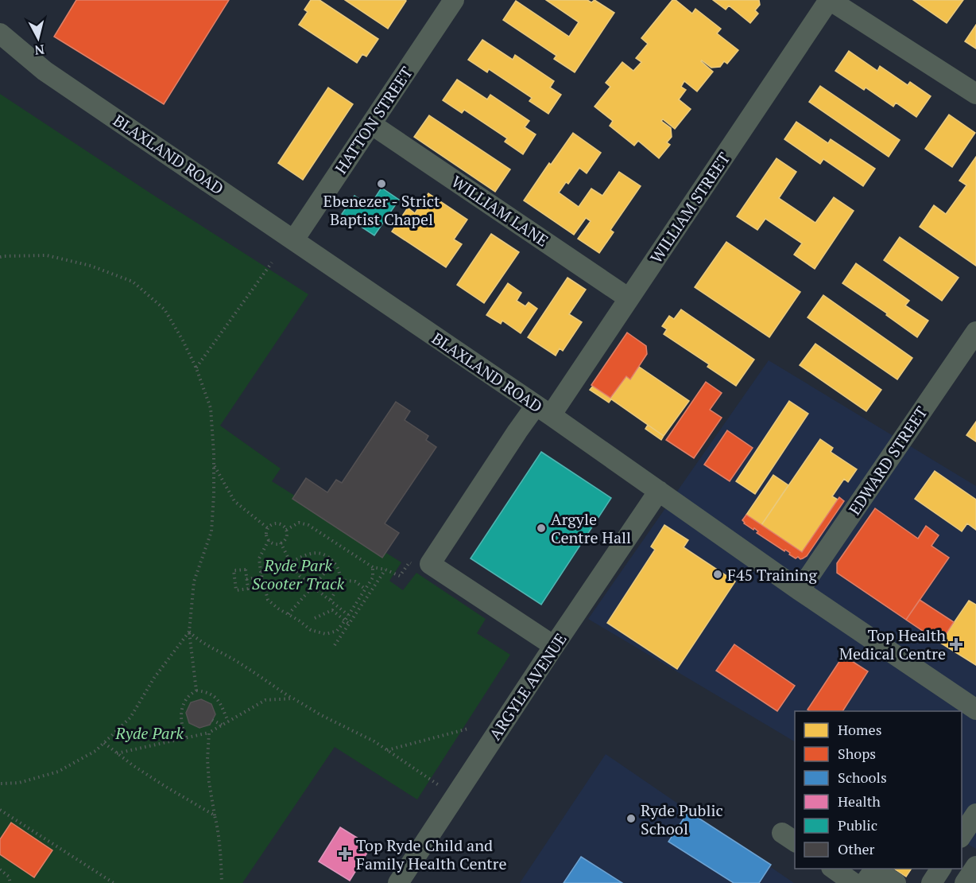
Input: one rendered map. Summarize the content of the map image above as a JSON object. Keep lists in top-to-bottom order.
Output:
{
  "streets": {
    "street": [
      "HATTON STREET",
      "BLAXLAND ROAD",
      "WILLIAM STREET",
      "WILLIAM LANE",
      "EDWARD STREET",
      "ARGYLE AVENUE"
    ]
  },
  "crossings": [
    ["HATTON STREET", "BLAXLAND ROAD"],
    ["HATTON STREET", "WILLIAM LANE"],
    ["BLAXLAND ROAD", "WILLIAM STREET"],
    ["BLAXLAND ROAD", "EDWARD STREET"],
    ["BLAXLAND ROAD", "ARGYLE AVENUE"],
    ["WILLIAM STREET", "WILLIAM LANE"]
  ],
  "parks": ["Ryde Park Scooter Track", "Ryde Park"],
  "places": {
    "other": [
      "Ebenezer - Strict Baptist Chapel",
      "Argyle Centre Hall",
      "F45 Training",
      "Ryde Public School"
    ],
    "health": ["Top Health Medical Centre", "Top Ryde Child and Family Health Centre"]
  },
  "legend": [
    "Homes",
    "Shops",
    "Schools",
    "Health",
    "Public",
    "Other"
  ],
  "north": "bottom"
}
